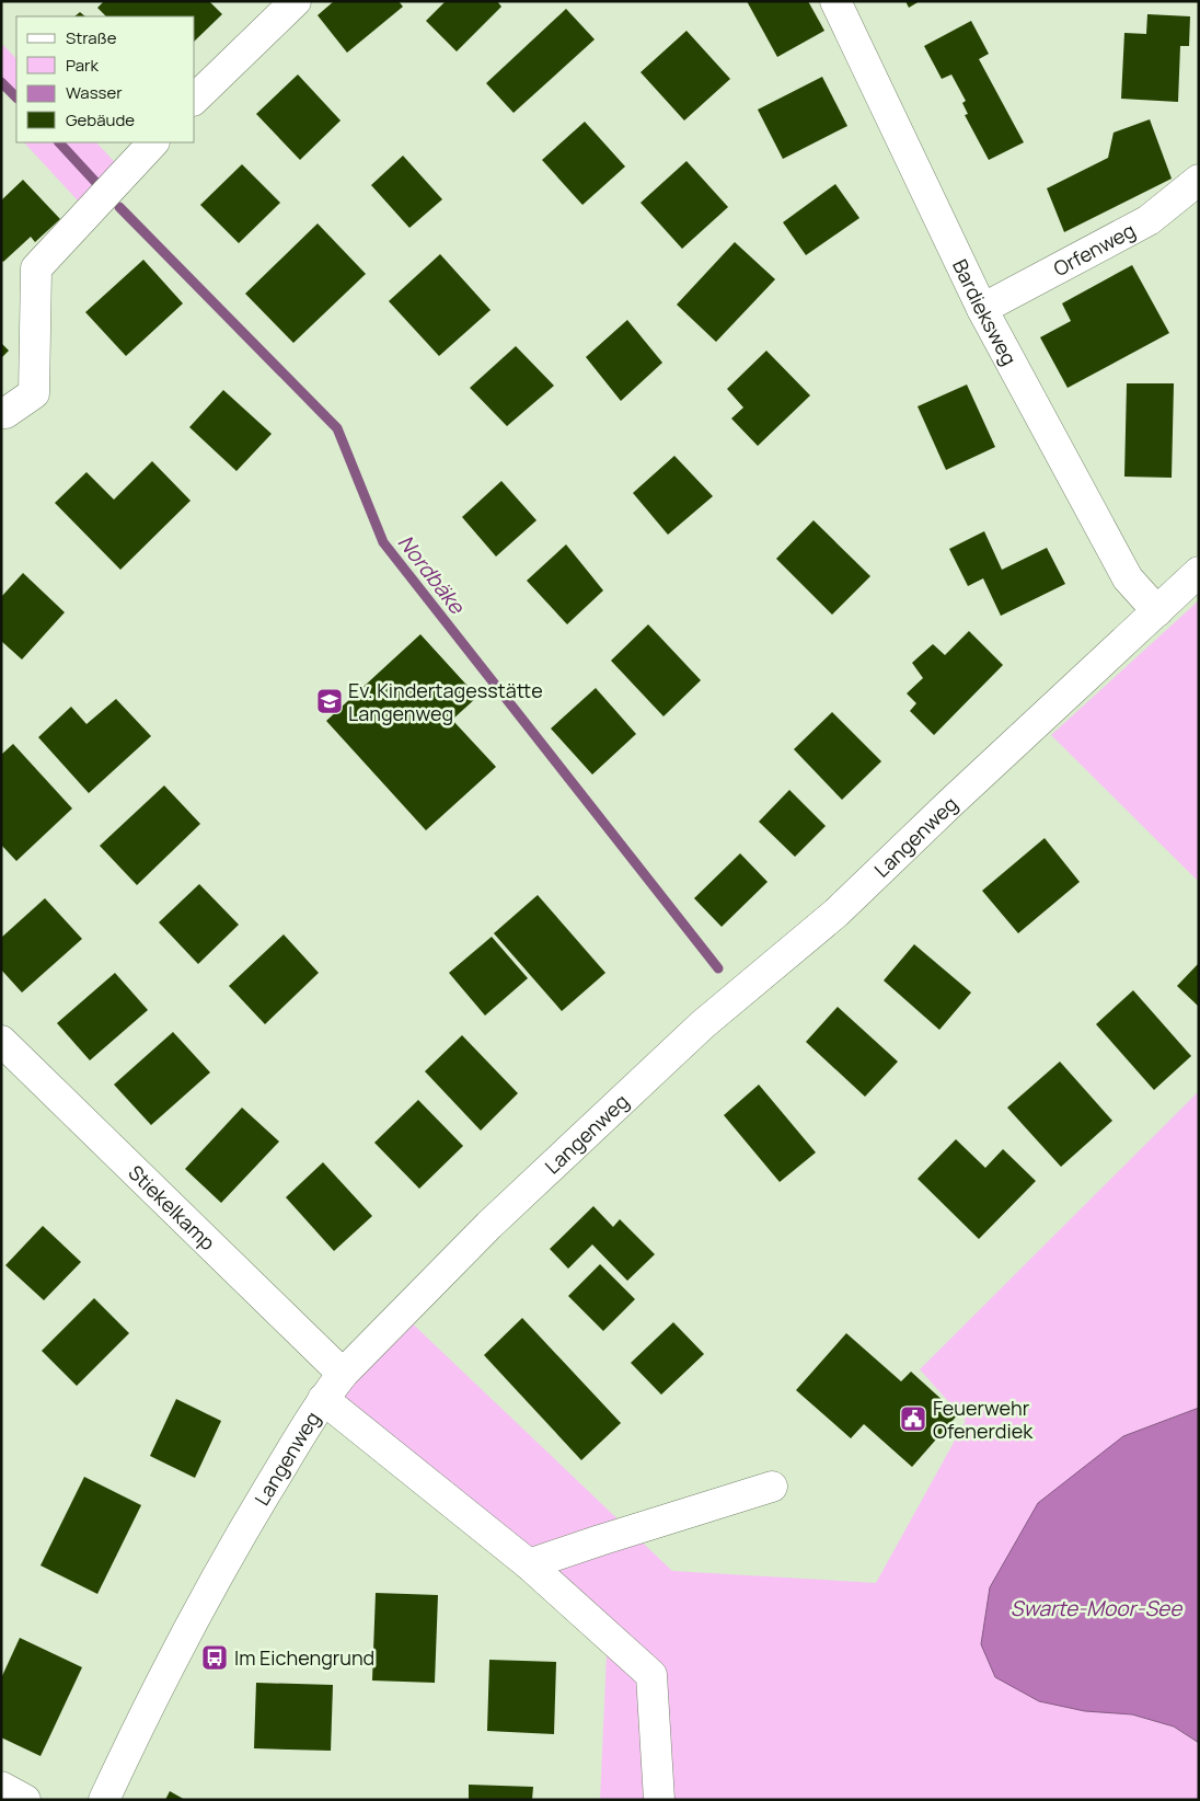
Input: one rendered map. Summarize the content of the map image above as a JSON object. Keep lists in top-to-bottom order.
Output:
{
  "streets": {
    "street": [
      "Orfenweg",
      "Bardieksweg",
      "Langenweg",
      "Stiekelkamp"
    ]
  },
  "crossings": [
    ["Orfenweg", "Bardieksweg"],
    ["Bardieksweg", "Langenweg"],
    ["Langenweg", "Stiekelkamp"]
  ],
  "water": ["Nordbäke", "Swarte-Moor-See"],
  "places": {
    "school or university": ["Ev. Kindertagesstätte Langenweg"],
    "public building": ["Feuerwehr Ofenerdiek"],
    "bus stop": ["Im Eichengrund"]
  },
  "legend": [
    "Straße",
    "Park",
    "Wasser",
    "Gebäude"
  ]
}
